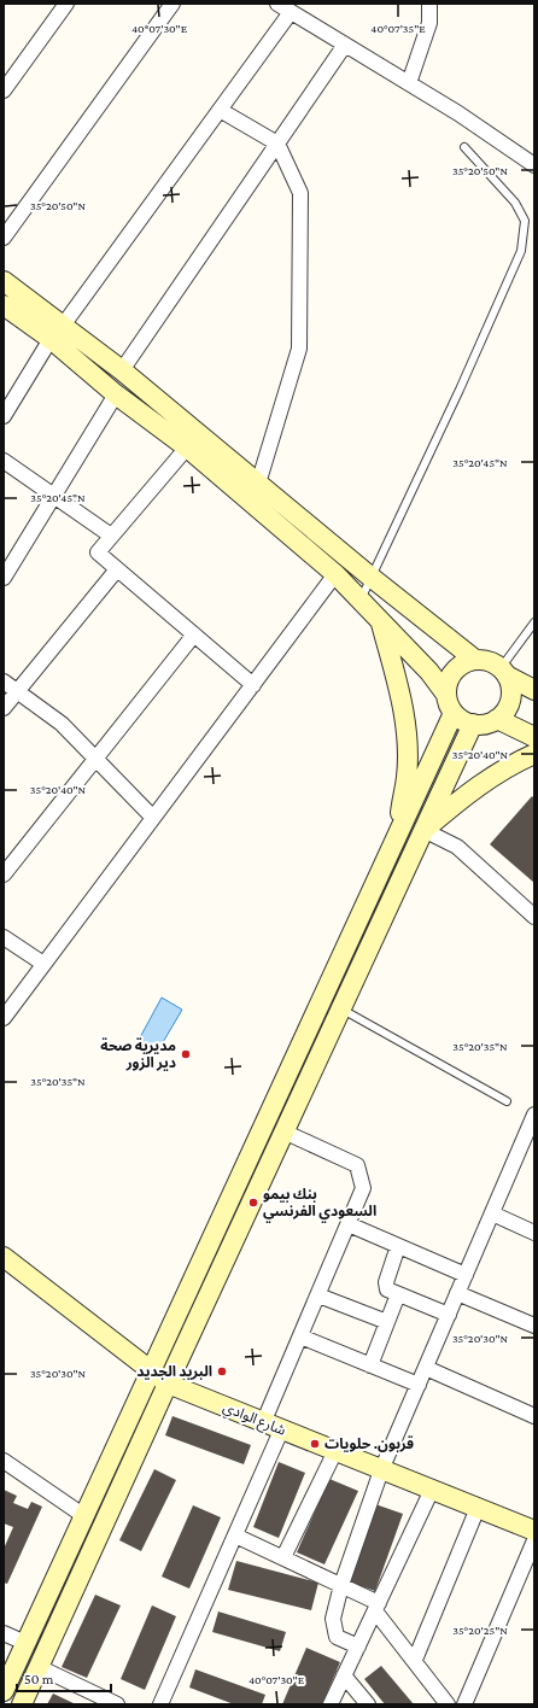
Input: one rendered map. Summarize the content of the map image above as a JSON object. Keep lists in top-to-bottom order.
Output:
{
  "streets": {
    "main road": ["شارع الوادي"]
  },
  "places": [
    "مديرية صحة دير الزور",
    "بنك بيمو السعودي الفرنسي",
    "البريد الجديد",
    "قربون. حلويات"
  ],
  "scale_bar": "50 m",
  "coordinates": [
    "40°07'30\"E",
    "40°07'35\"E",
    "35°20'50\"N",
    "35°20'45\"N",
    "35°20'40\"N",
    "35°20'35\"N",
    "35°20'30\"N",
    "35°20'25\"N"
  ]
}
